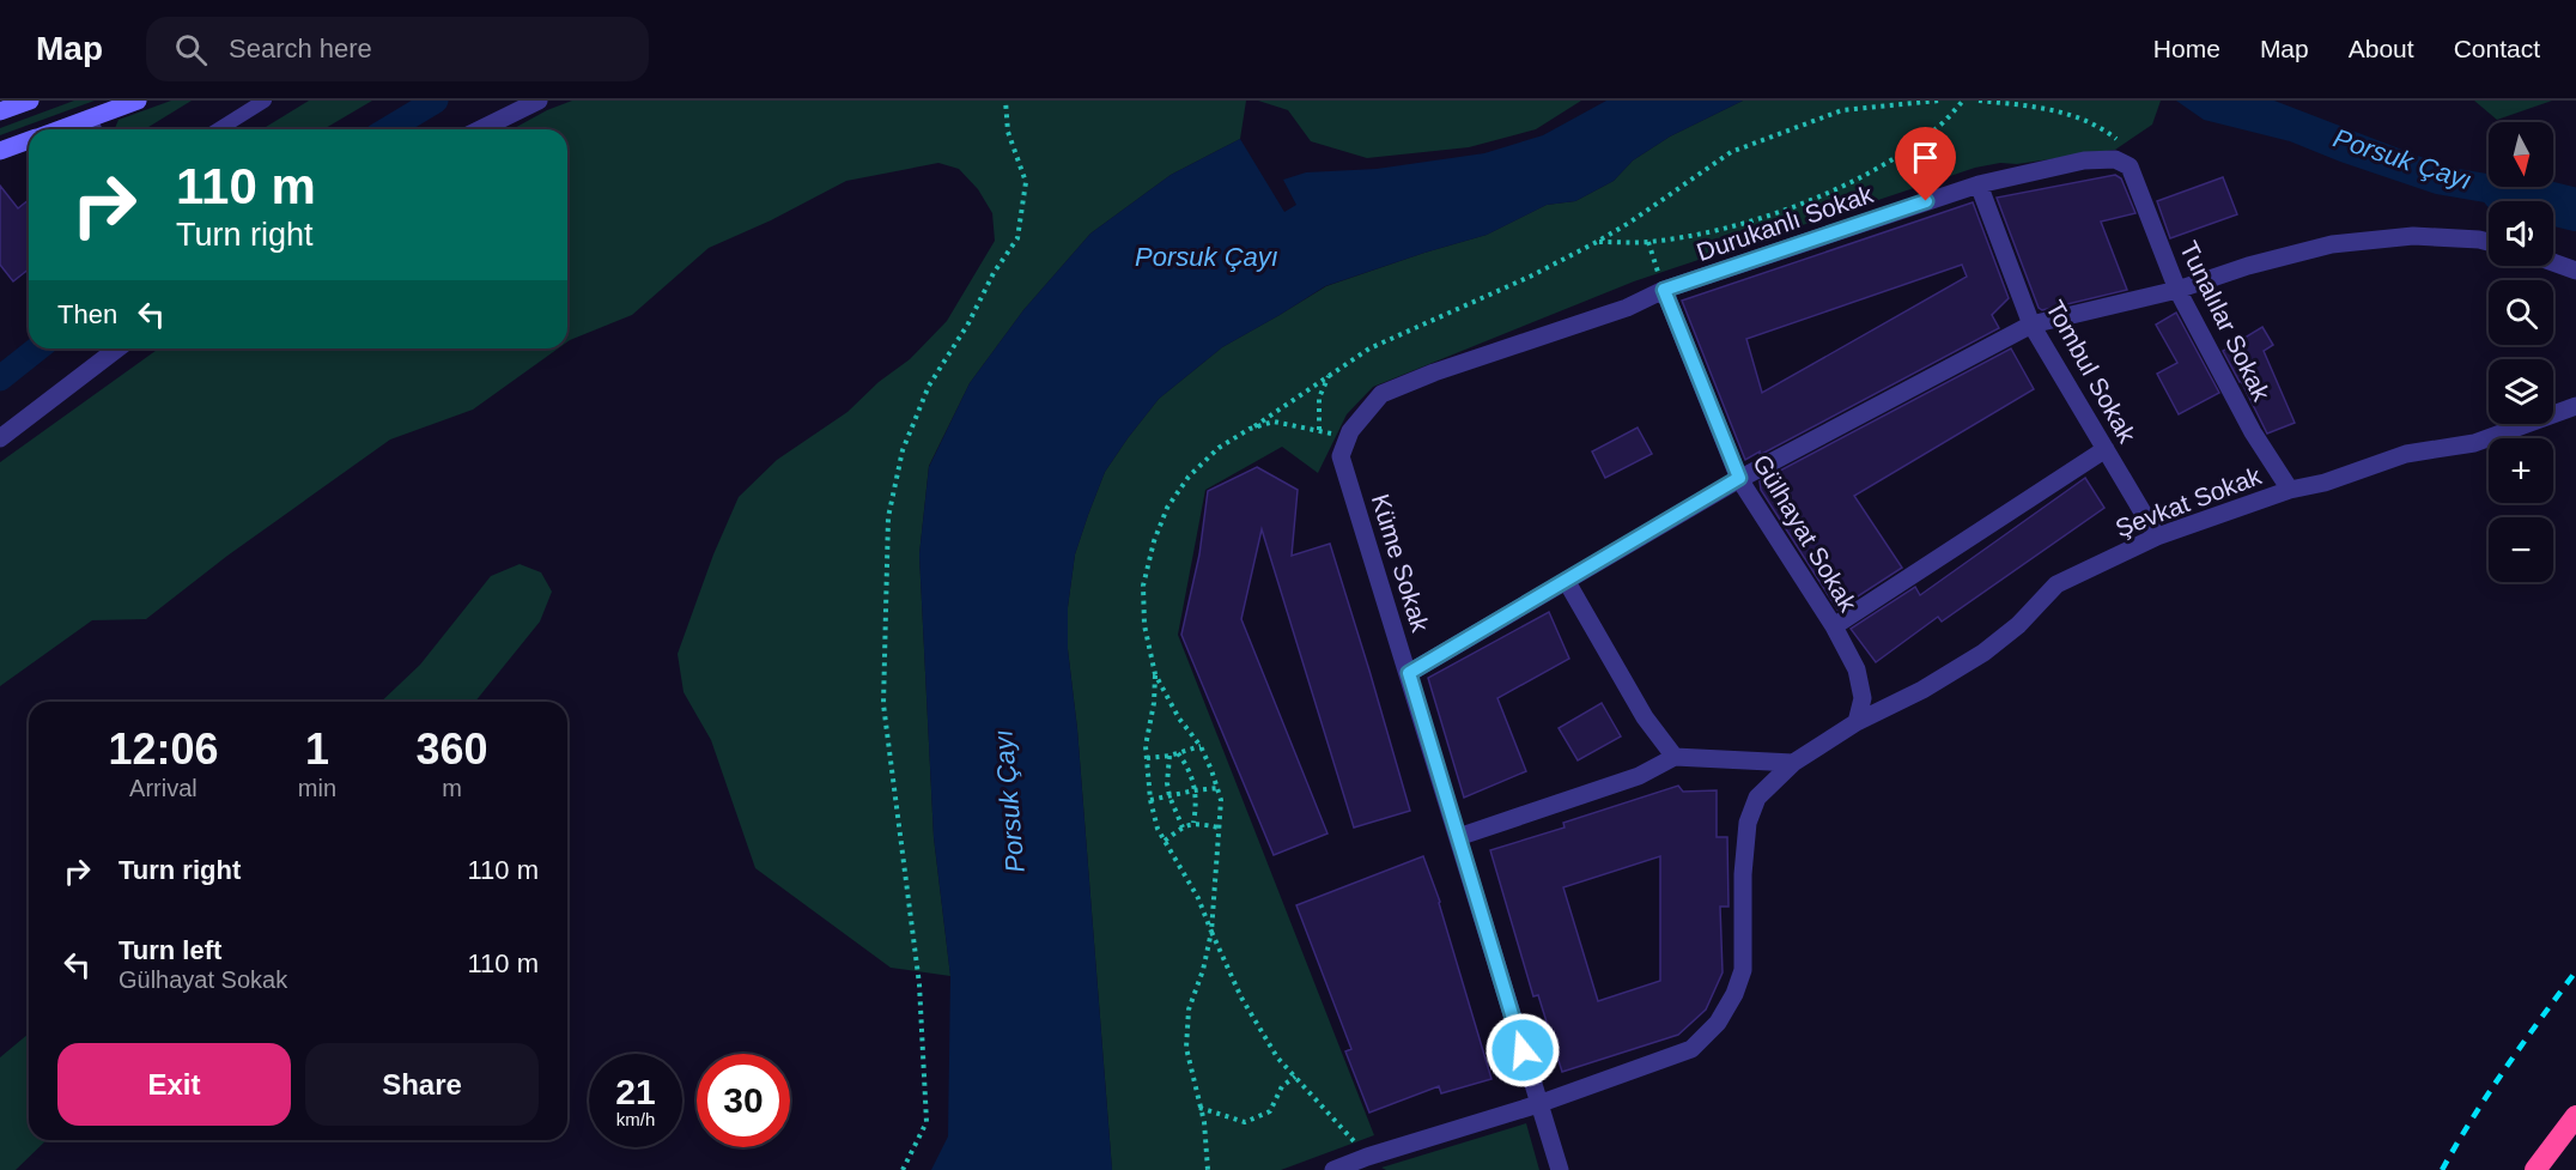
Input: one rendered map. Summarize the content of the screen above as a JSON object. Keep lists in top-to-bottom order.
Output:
{
  "streets": {
    "street": [
      "Durukanlı Sokak",
      "Tunalılar Sokak",
      "Tombul Sokak",
      "Şevkat Sokak",
      "Gülhayat Sokak",
      "Küme Sokak"
    ]
  },
  "crossings": [
    ["Durukanlı Sokak", "Tunalılar Sokak"],
    ["Durukanlı Sokak", "Tombul Sokak"],
    ["Durukanlı Sokak", "Gülhayat Sokak"],
    ["Tunalılar Sokak", "Şevkat Sokak"],
    ["Tombul Sokak", "Şevkat Sokak"],
    ["Şevkat Sokak", "Gülhayat Sokak"],
    ["Şevkat Sokak", "Küme Sokak"]
  ],
  "water": ["Porsuk Çayı"],
  "north": "bottom",
  "page": {
    "header": "Map",
    "search": "Search here",
    "nav": [
      "Home",
      "Map",
      "About",
      "Contact"
    ],
    "map_buttons": ["+", "−"],
    "turn": ["110 m", "Turn right"],
    "then": "Then",
    "eta": [
      "12:06",
      "Arrival",
      "1",
      "min",
      "360",
      "m"
    ],
    "list": [
      {
        "name": "Turn right",
        "value": "110 m"
      },
      {
        "name": "Turn left",
        "note": "Gülhayat Sokak",
        "value": "110 m"
      }
    ],
    "buttons": ["Exit", "Share"],
    "speed": "21 km/h",
    "limit": "30"
  }
}
